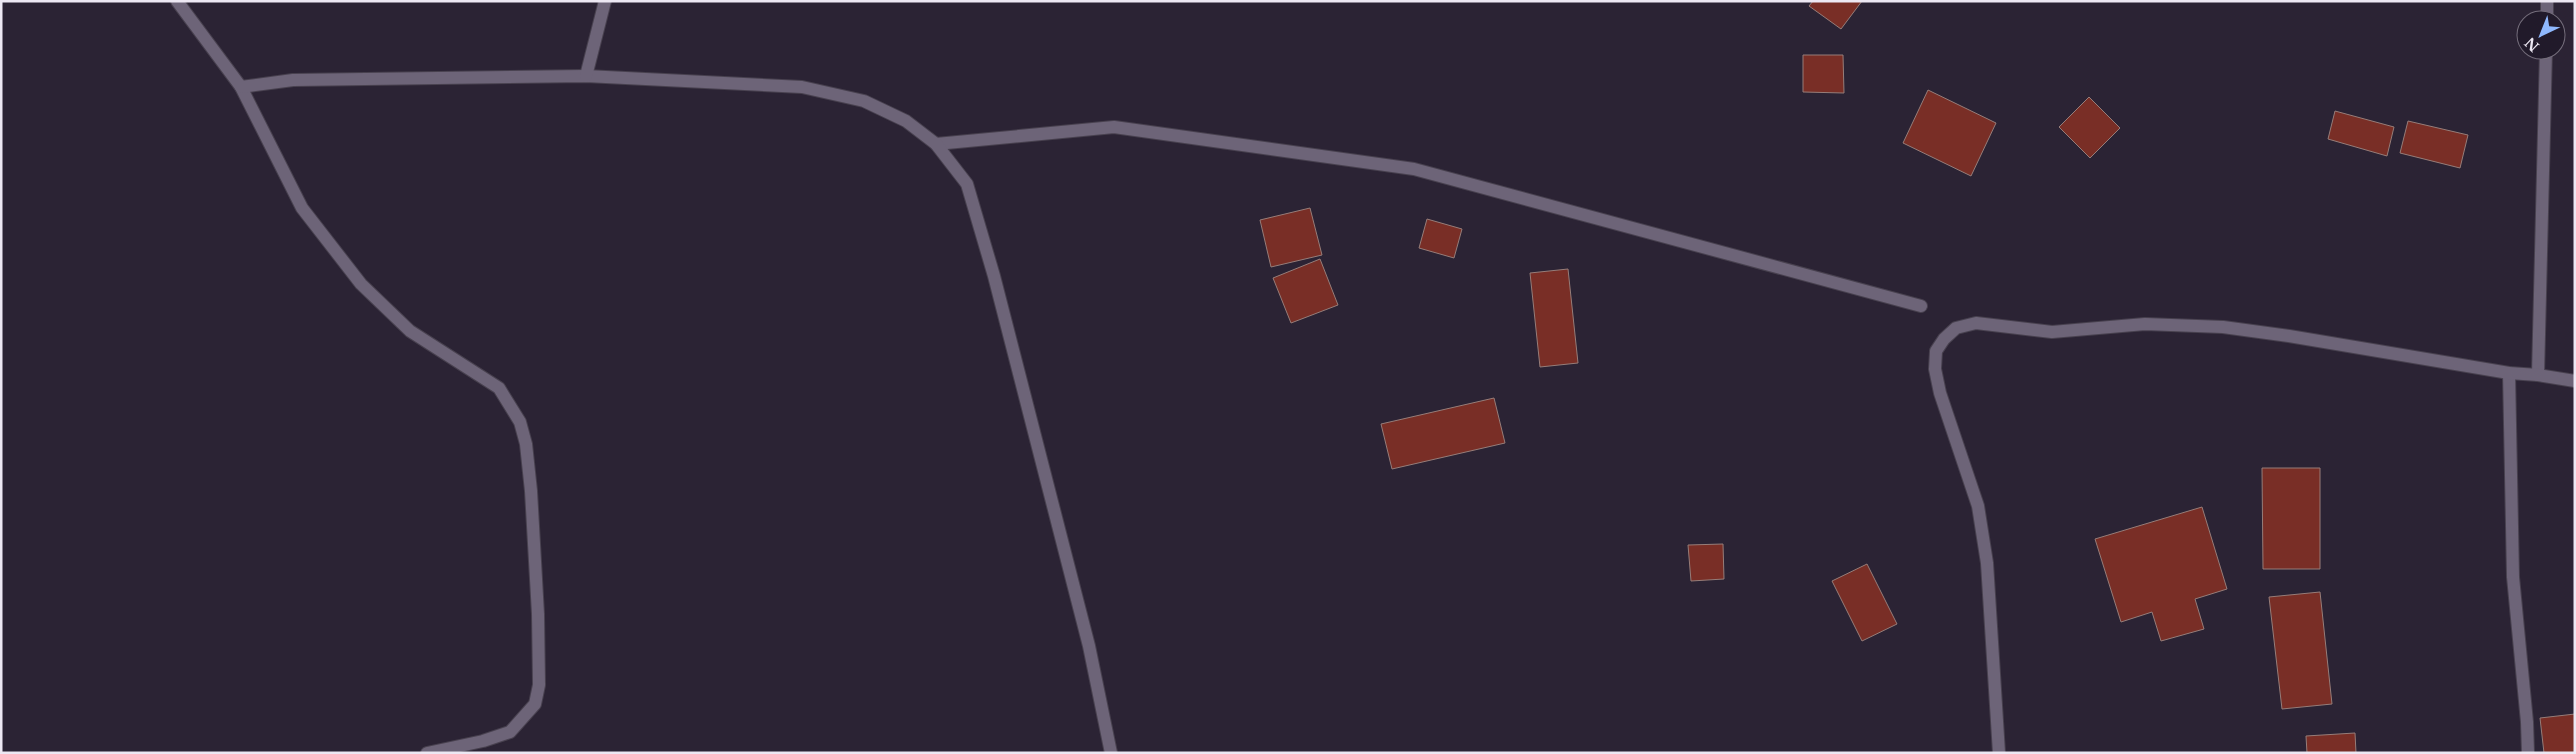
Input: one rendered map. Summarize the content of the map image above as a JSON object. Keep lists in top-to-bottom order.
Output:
{
  "north": "bottom left"
}
